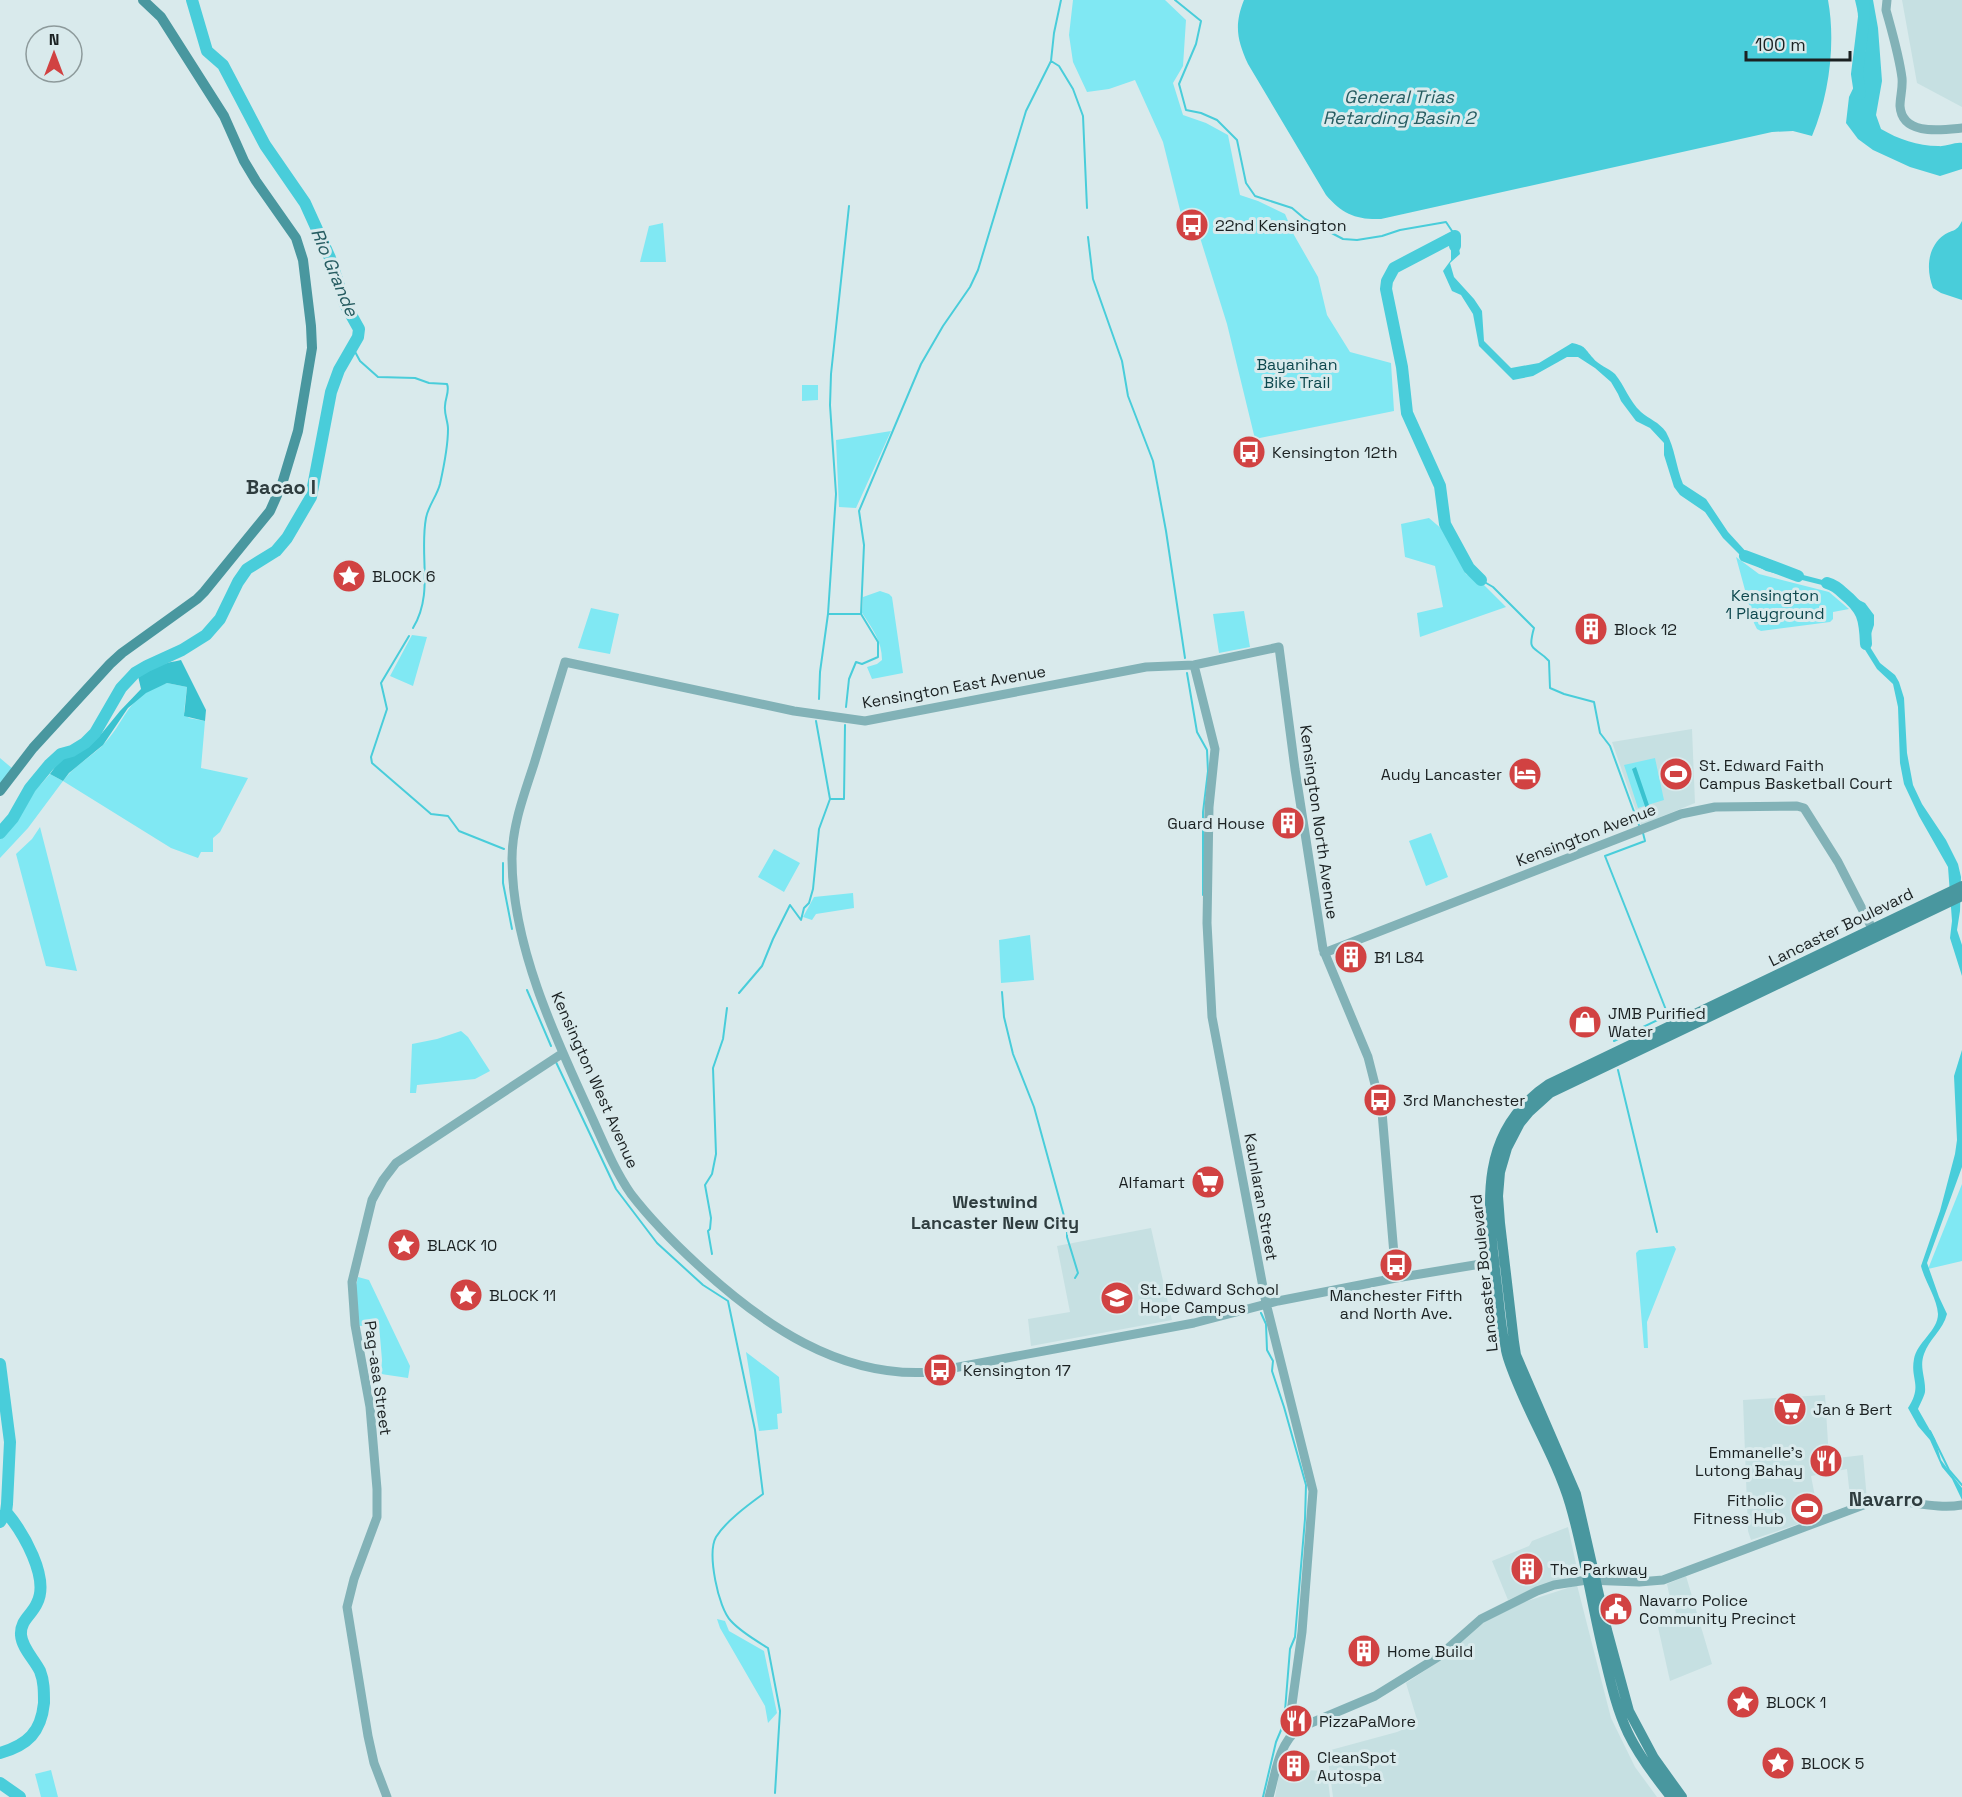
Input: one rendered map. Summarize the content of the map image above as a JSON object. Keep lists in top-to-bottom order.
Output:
{
  "streets": {
    "main road": ["Lancaster Boulevard"],
    "street": [
      "Kensington East Avenue",
      "Kensington North Avenue",
      "Kensington Avenue",
      "Kensington West Avenue",
      "Kaunlaran Street",
      "Pag-asa Street"
    ]
  },
  "crossings": [
    ["Kensington East Avenue", "Kensington North Avenue"],
    ["Kensington East Avenue", "Kensington West Avenue"],
    ["Kensington East Avenue", "Kaunlaran Street"],
    ["Kensington North Avenue", "Kensington Avenue"],
    ["Kensington North Avenue", "Kensington West Avenue"],
    ["Kensington Avenue", "Lancaster Boulevard"],
    ["Lancaster Boulevard", "Kensington West Avenue"],
    ["Kensington West Avenue", "Kaunlaran Street"],
    ["Kensington West Avenue", "Pag-asa Street"]
  ],
  "districts": ["Bacao I", "Westwind Lancaster New City", "Navarro"],
  "water": ["General Trias Retarding Basin 2", "Rio Grande"],
  "parks": ["Bayanihan Bike Trail", "Kensington 1 Playground"],
  "places": {
    "bus stop": [
      "22nd Kensington",
      "Kensington 12th",
      "3rd Manchester",
      "Manchester Fifth and North Ave.",
      "Kensington 17"
    ],
    "place": [
      "BLOCK 6",
      "BLACK 10",
      "BLOCK 11",
      "BLOCK 1",
      "BLOCK 5"
    ],
    "building": [
      "Block 12",
      "Guard House",
      "B1 L84",
      "The Parkway",
      "Home Build",
      "CleanSpot Autospa"
    ],
    "hotel": ["Audy Lancaster"],
    "sports": ["St. Edward Faith Campus Basketball Court", "Fitholic Fitness Hub"],
    "shop": ["JMB Purified Water"],
    "supermarket": ["Alfamart", "Jan & Bert"],
    "school or university": ["St. Edward School Hope Campus"],
    "restaurant": ["Emmanelle's Lutong Bahay", "PizzaPaMore"],
    "public building": ["Navarro Police Community Precinct"]
  },
  "scale_bar": "100 m",
  "north": "top"
}
